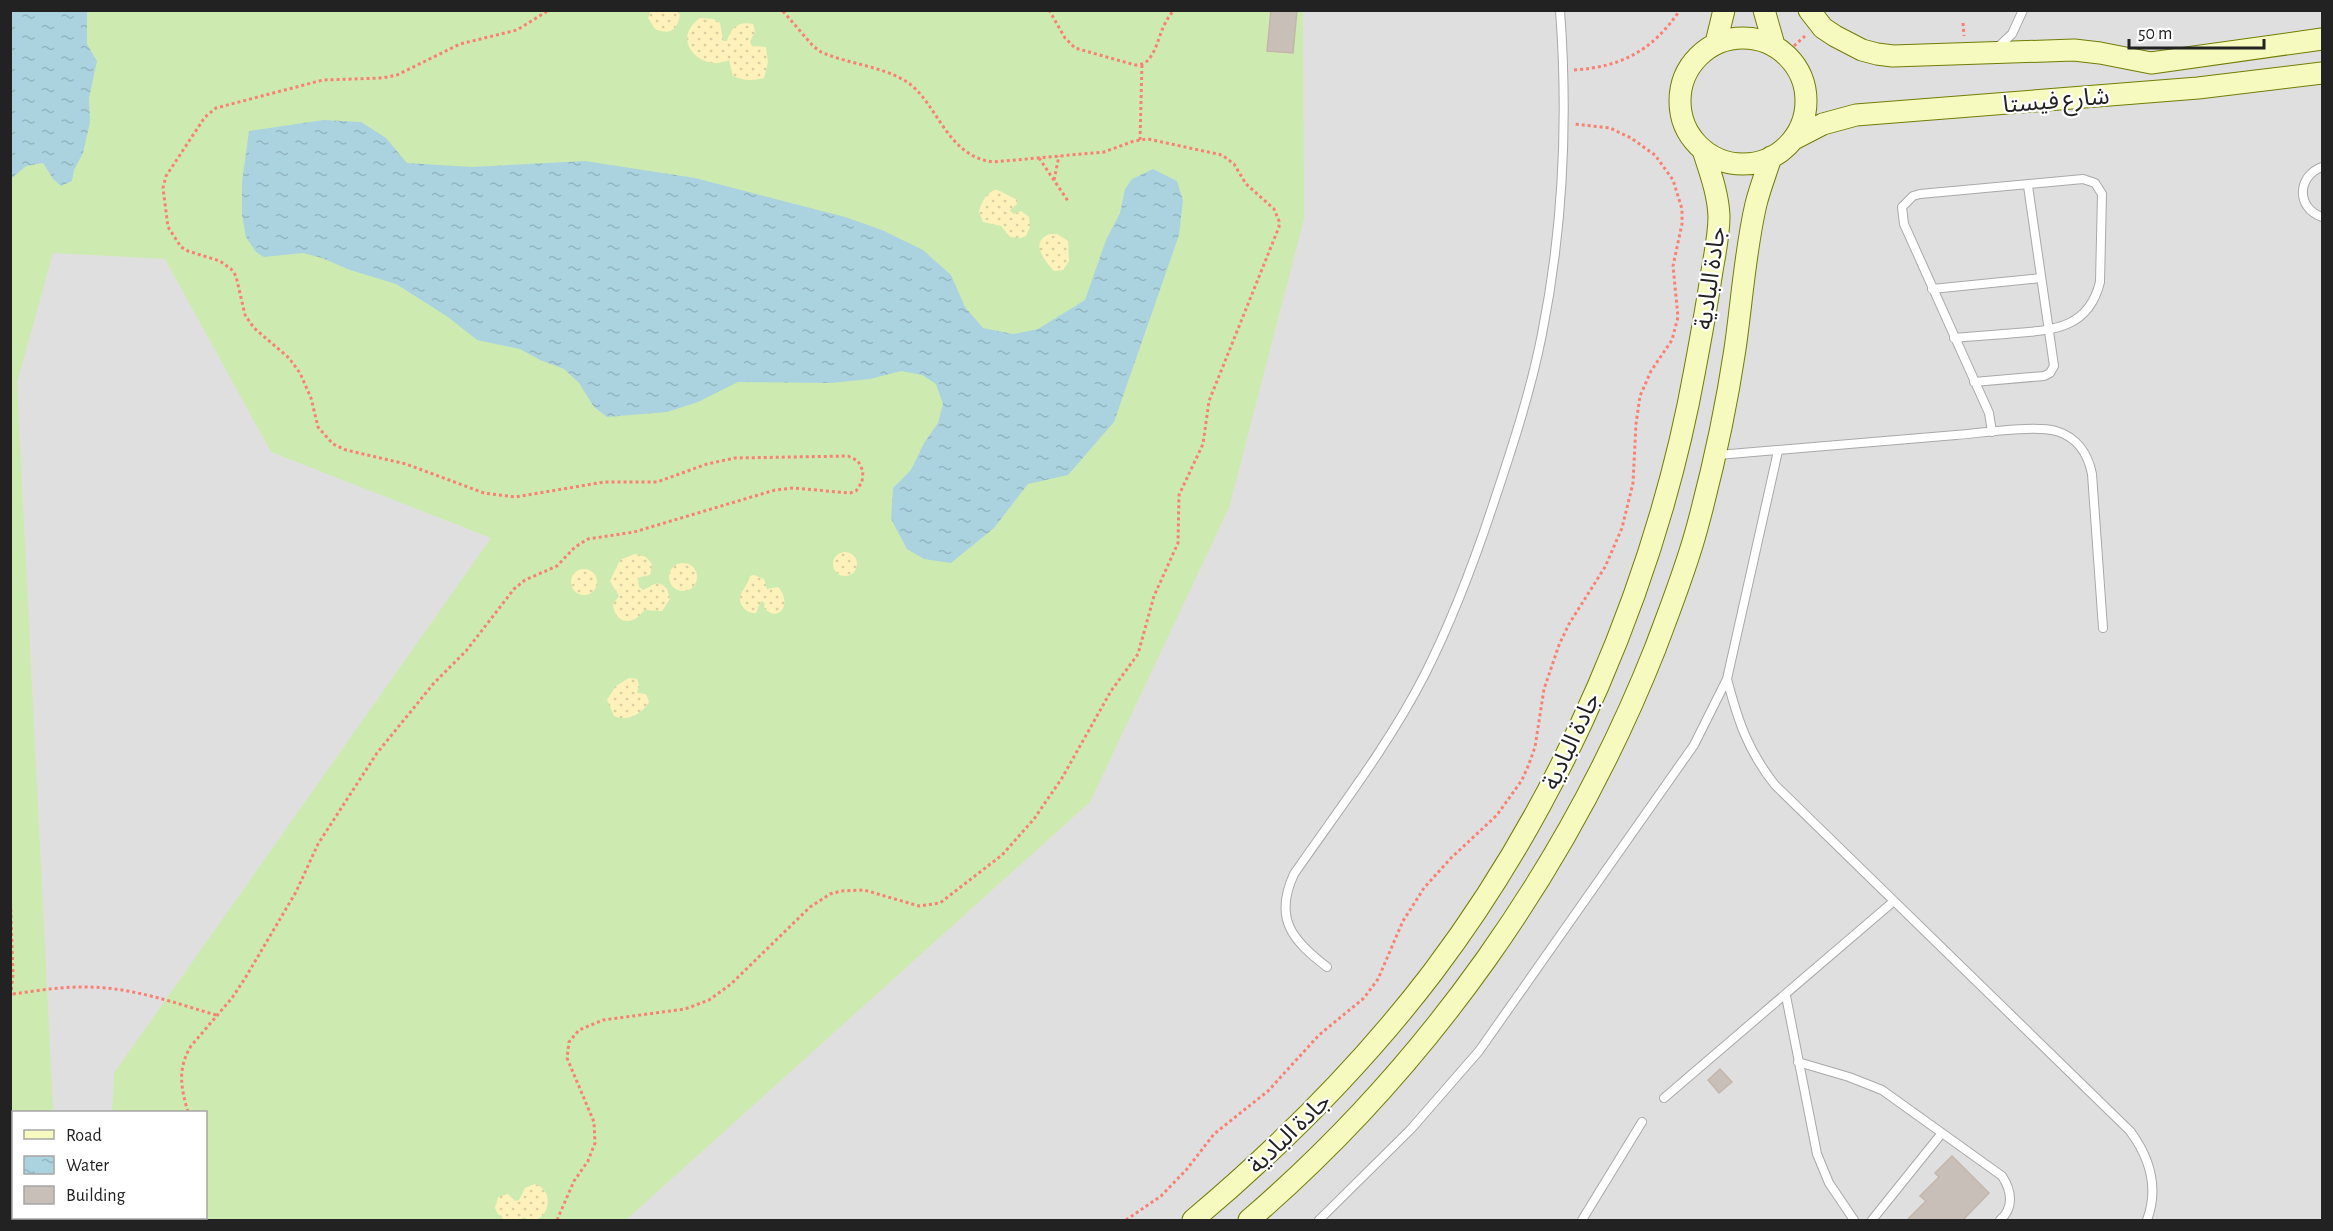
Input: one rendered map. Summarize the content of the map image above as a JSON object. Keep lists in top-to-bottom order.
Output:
{
  "streets": {
    "street": ["شارع فيستا", "جادة البادية"]
  },
  "crossings": [
    ["شارع فيستا", "جادة البادية"]
  ],
  "legend": ["Road", "Water", "Building"],
  "scale_bar": "50 m"
}
